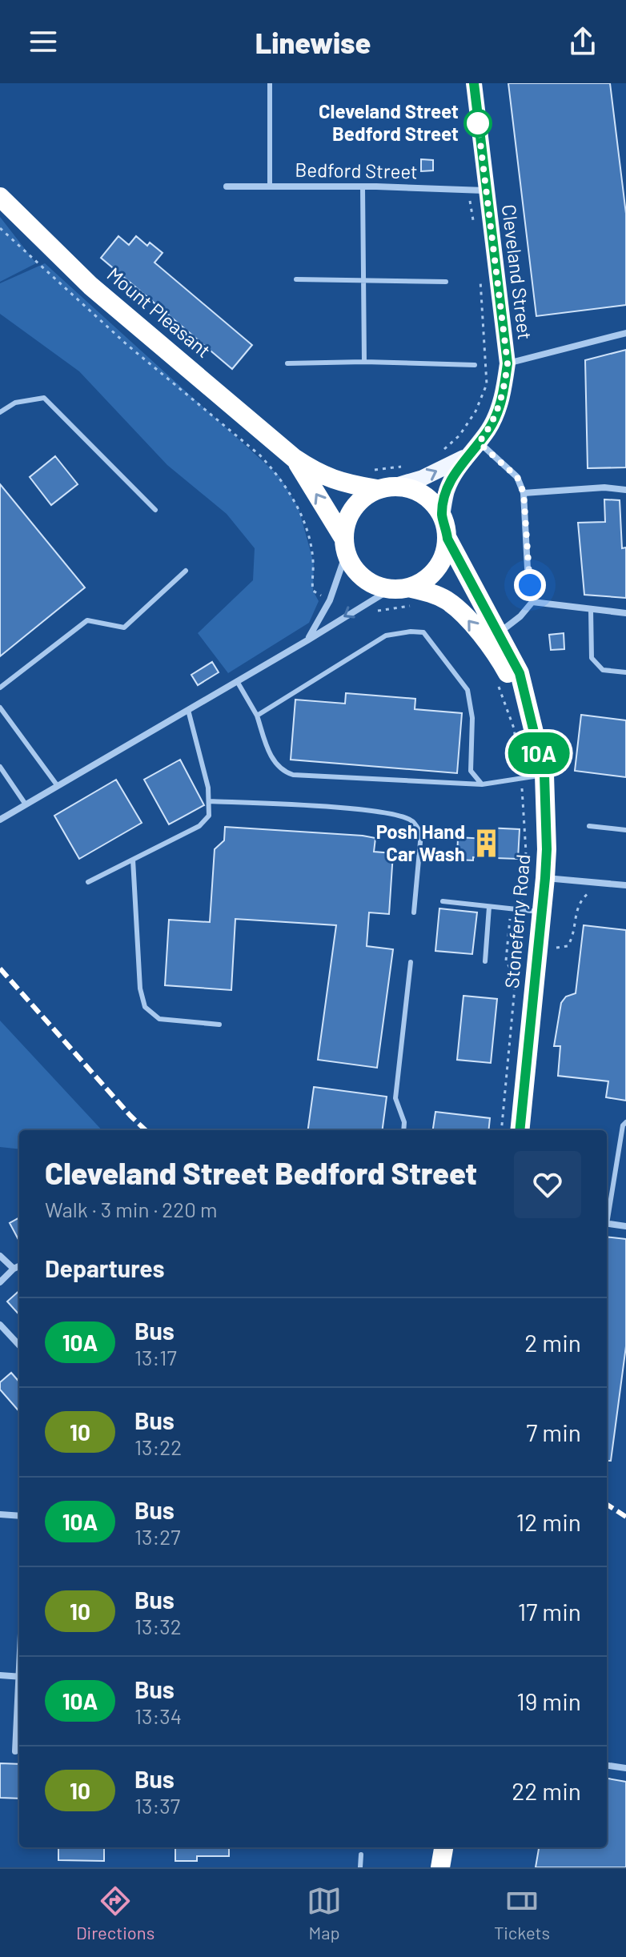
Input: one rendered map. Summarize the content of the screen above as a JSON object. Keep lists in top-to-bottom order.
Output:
{
  "streets": {
    "highway": ["Mount Pleasant", "Stoneferry Road"],
    "main road": ["Cleveland Street"],
    "street": ["Bedford Street"]
  },
  "crossings": [
    ["Bedford Street", "Cleveland Street"],
    ["Cleveland Street", "Stoneferry Road"]
  ],
  "places": {
    "other": ["Cleveland Street Bedford Street"],
    "building": ["Posh Hand Car Wash"]
  },
  "lines": ["bus line 10A"],
  "page": {
    "header": "Linewise",
    "on_map": "10A",
    "heading": [
      ["Cleveland Street Bedford Street", "Walk · 3 min · 220 m"],
      "Departures"
    ],
    "list": [
      {
        "mark": "10A",
        "name": "Bus",
        "note": "13:17",
        "value": "2 min"
      },
      {
        "mark": "10",
        "name": "Bus",
        "note": "13:22",
        "value": "7 min"
      },
      {
        "mark": "10A",
        "name": "Bus",
        "note": "13:27",
        "value": "12 min"
      },
      {
        "mark": "10",
        "name": "Bus",
        "note": "13:32",
        "value": "17 min"
      },
      {
        "mark": "10A",
        "name": "Bus",
        "note": "13:34",
        "value": "19 min"
      },
      {
        "mark": "10",
        "name": "Bus",
        "note": "13:37",
        "value": "22 min"
      }
    ],
    "tabs": ["Directions", "Map", "Tickets"]
  }
}
